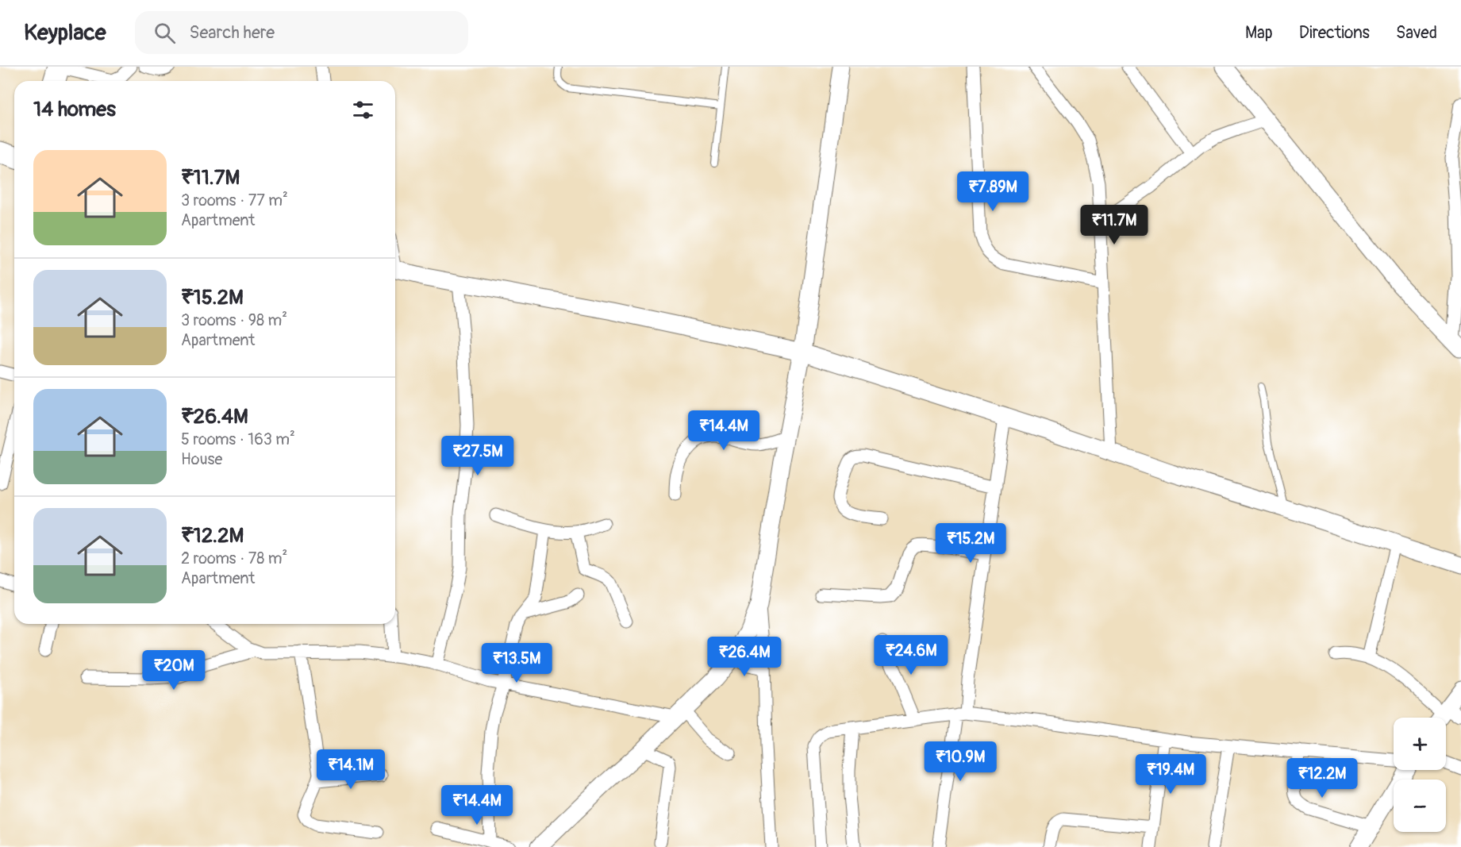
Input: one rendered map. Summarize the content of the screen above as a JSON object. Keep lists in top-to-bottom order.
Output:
{
  "page": {
    "header": "Keyplace",
    "search": "Search here",
    "nav": ["Map", "Directions", "Saved"],
    "heading": "14 homes",
    "list": [
      {
        "name": "₹11.7M",
        "note": "3 rooms · 77 m² · Apartment"
      },
      {
        "name": "₹15.2M",
        "note": "3 rooms · 98 m² · Apartment"
      },
      {
        "name": "₹26.4M",
        "note": "5 rooms · 163 m² · House"
      },
      {
        "name": "₹12.2M",
        "note": "2 rooms · 78 m² · Apartment"
      }
    ],
    "price": [
      "₹7.89M",
      "₹11.7M",
      "₹14.4M",
      "₹27.5M",
      "₹15.2M",
      "₹24.6M",
      "₹26.4M",
      "₹13.5M",
      "₹20M",
      "₹10.9M",
      "₹14.1M",
      "₹19.4M",
      "₹12.2M",
      "₹14.4M"
    ],
    "map_buttons": ["+", "−"]
  }
}
